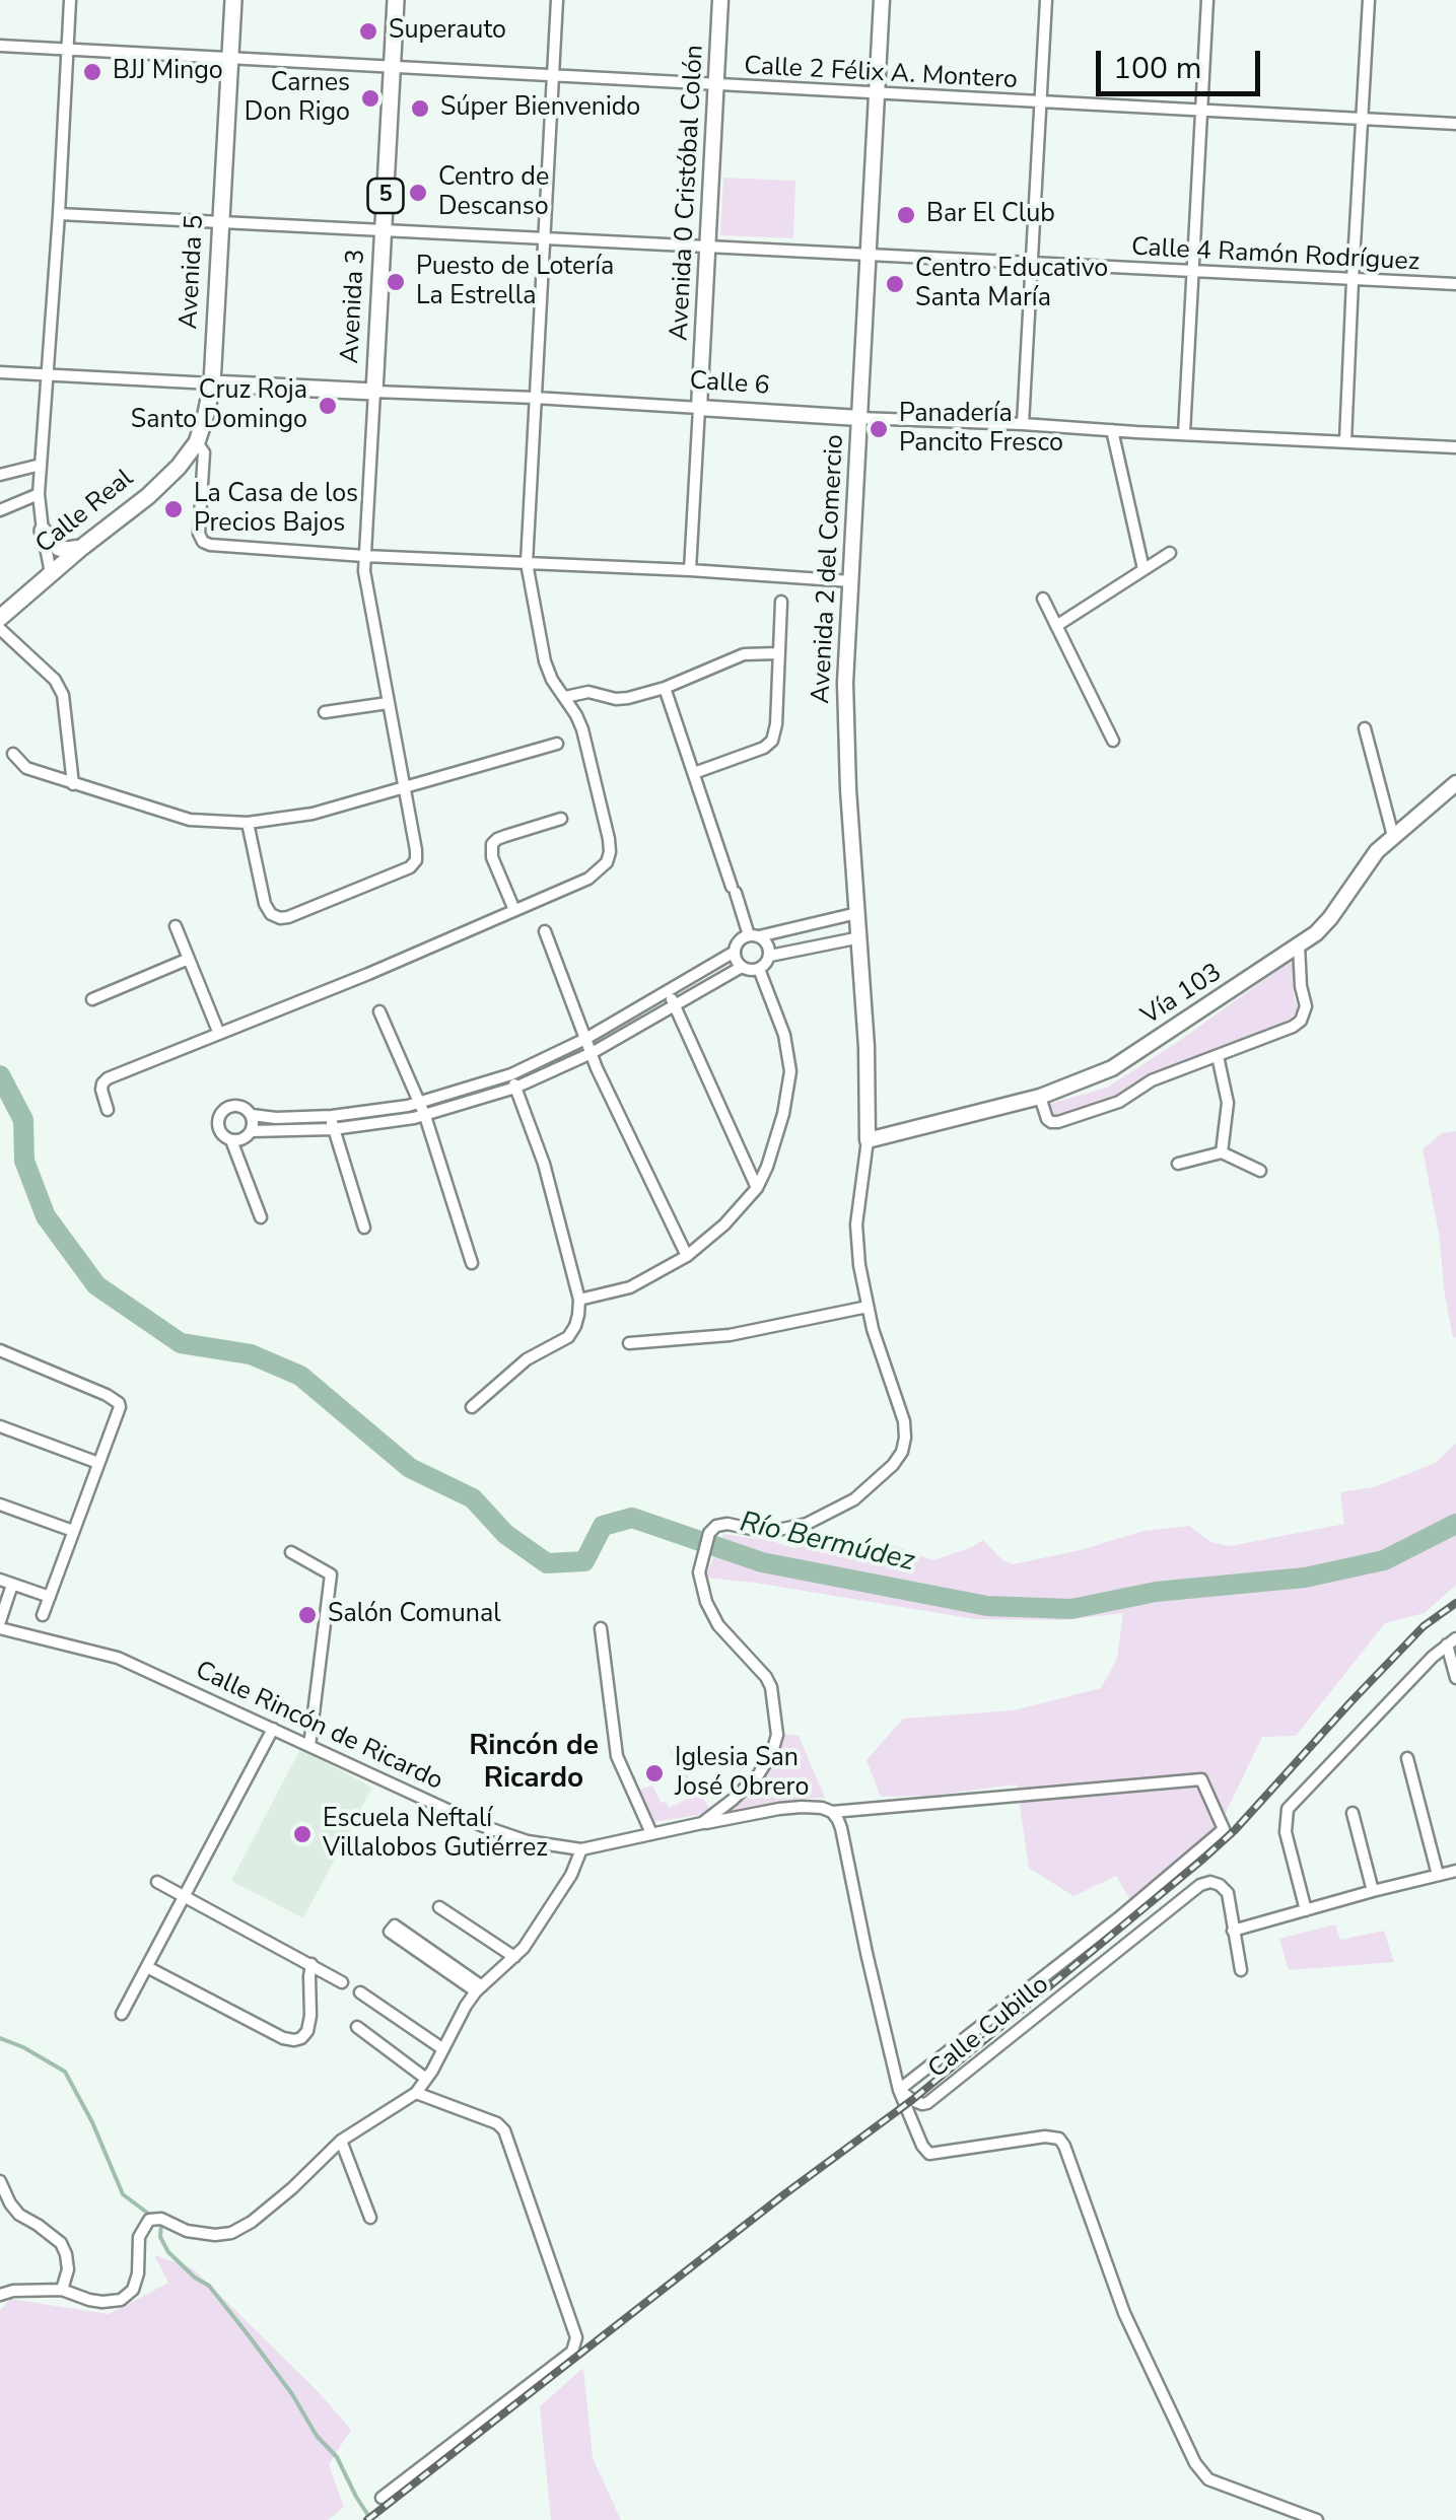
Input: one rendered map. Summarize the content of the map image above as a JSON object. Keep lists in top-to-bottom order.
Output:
{
  "streets": {
    "main road": [
      "Avenida 0 Cristóbal Colón",
      "5",
      "Avenida 5",
      "Avenida 3",
      "Calle 6",
      "Calle Real",
      "Avenida 2 del Comercio",
      "Vía 103"
    ],
    "street": [
      "Calle 2 Félix A. Montero",
      "Calle 4 Ramón Rodríguez",
      "Calle Rincón de Ricardo",
      "Calle Cubillo"
    ]
  },
  "crossings": [
    ["Calle 2 Félix A. Montero", "Avenida 0 Cristóbal Colón"],
    ["Calle 2 Félix A. Montero", "Avenida 5"],
    ["Calle 2 Félix A. Montero", "Avenida 3"],
    ["Calle 2 Félix A. Montero", "Avenida 2 del Comercio"],
    ["Avenida 0 Cristóbal Colón", "Calle 4 Ramón Rodríguez"],
    ["Avenida 0 Cristóbal Colón", "Calle 6"],
    ["Calle 4 Ramón Rodríguez", "Avenida 5"],
    ["Calle 4 Ramón Rodríguez", "Avenida 3"],
    ["Calle 4 Ramón Rodríguez", "Avenida 2 del Comercio"],
    ["Avenida 5", "Avenida 3"],
    ["Avenida 5", "Calle 6"],
    ["Avenida 5", "Calle Real"],
    ["Avenida 3", "Calle 6"],
    ["Calle 6", "Avenida 2 del Comercio"],
    ["Avenida 2 del Comercio", "Vía 103"],
    ["Avenida 2 del Comercio", "Calle Rincón de Ricardo"],
    ["Vía 103", "Calle Rincón de Ricardo"]
  ],
  "districts": ["Rincón de Ricardo"],
  "water": ["Río Bermúdez"],
  "places": [
    "Superauto",
    "BJJ Mingo",
    "Carnes Don Rigo",
    "Súper Bienvenido",
    "Centro de Descanso",
    "Bar El Club",
    "Puesto de Lotería La Estrella",
    "Centro Educativo Santa María",
    "Cruz Roja Santo Domingo",
    "Panadería Pancito Fresco",
    "La Casa de los Precios Bajos",
    "Salón Comunal",
    "Iglesia San José Obrero",
    "Escuela Neftalí Villalobos Gutiérrez"
  ],
  "scale_bar": "100 m"
}
